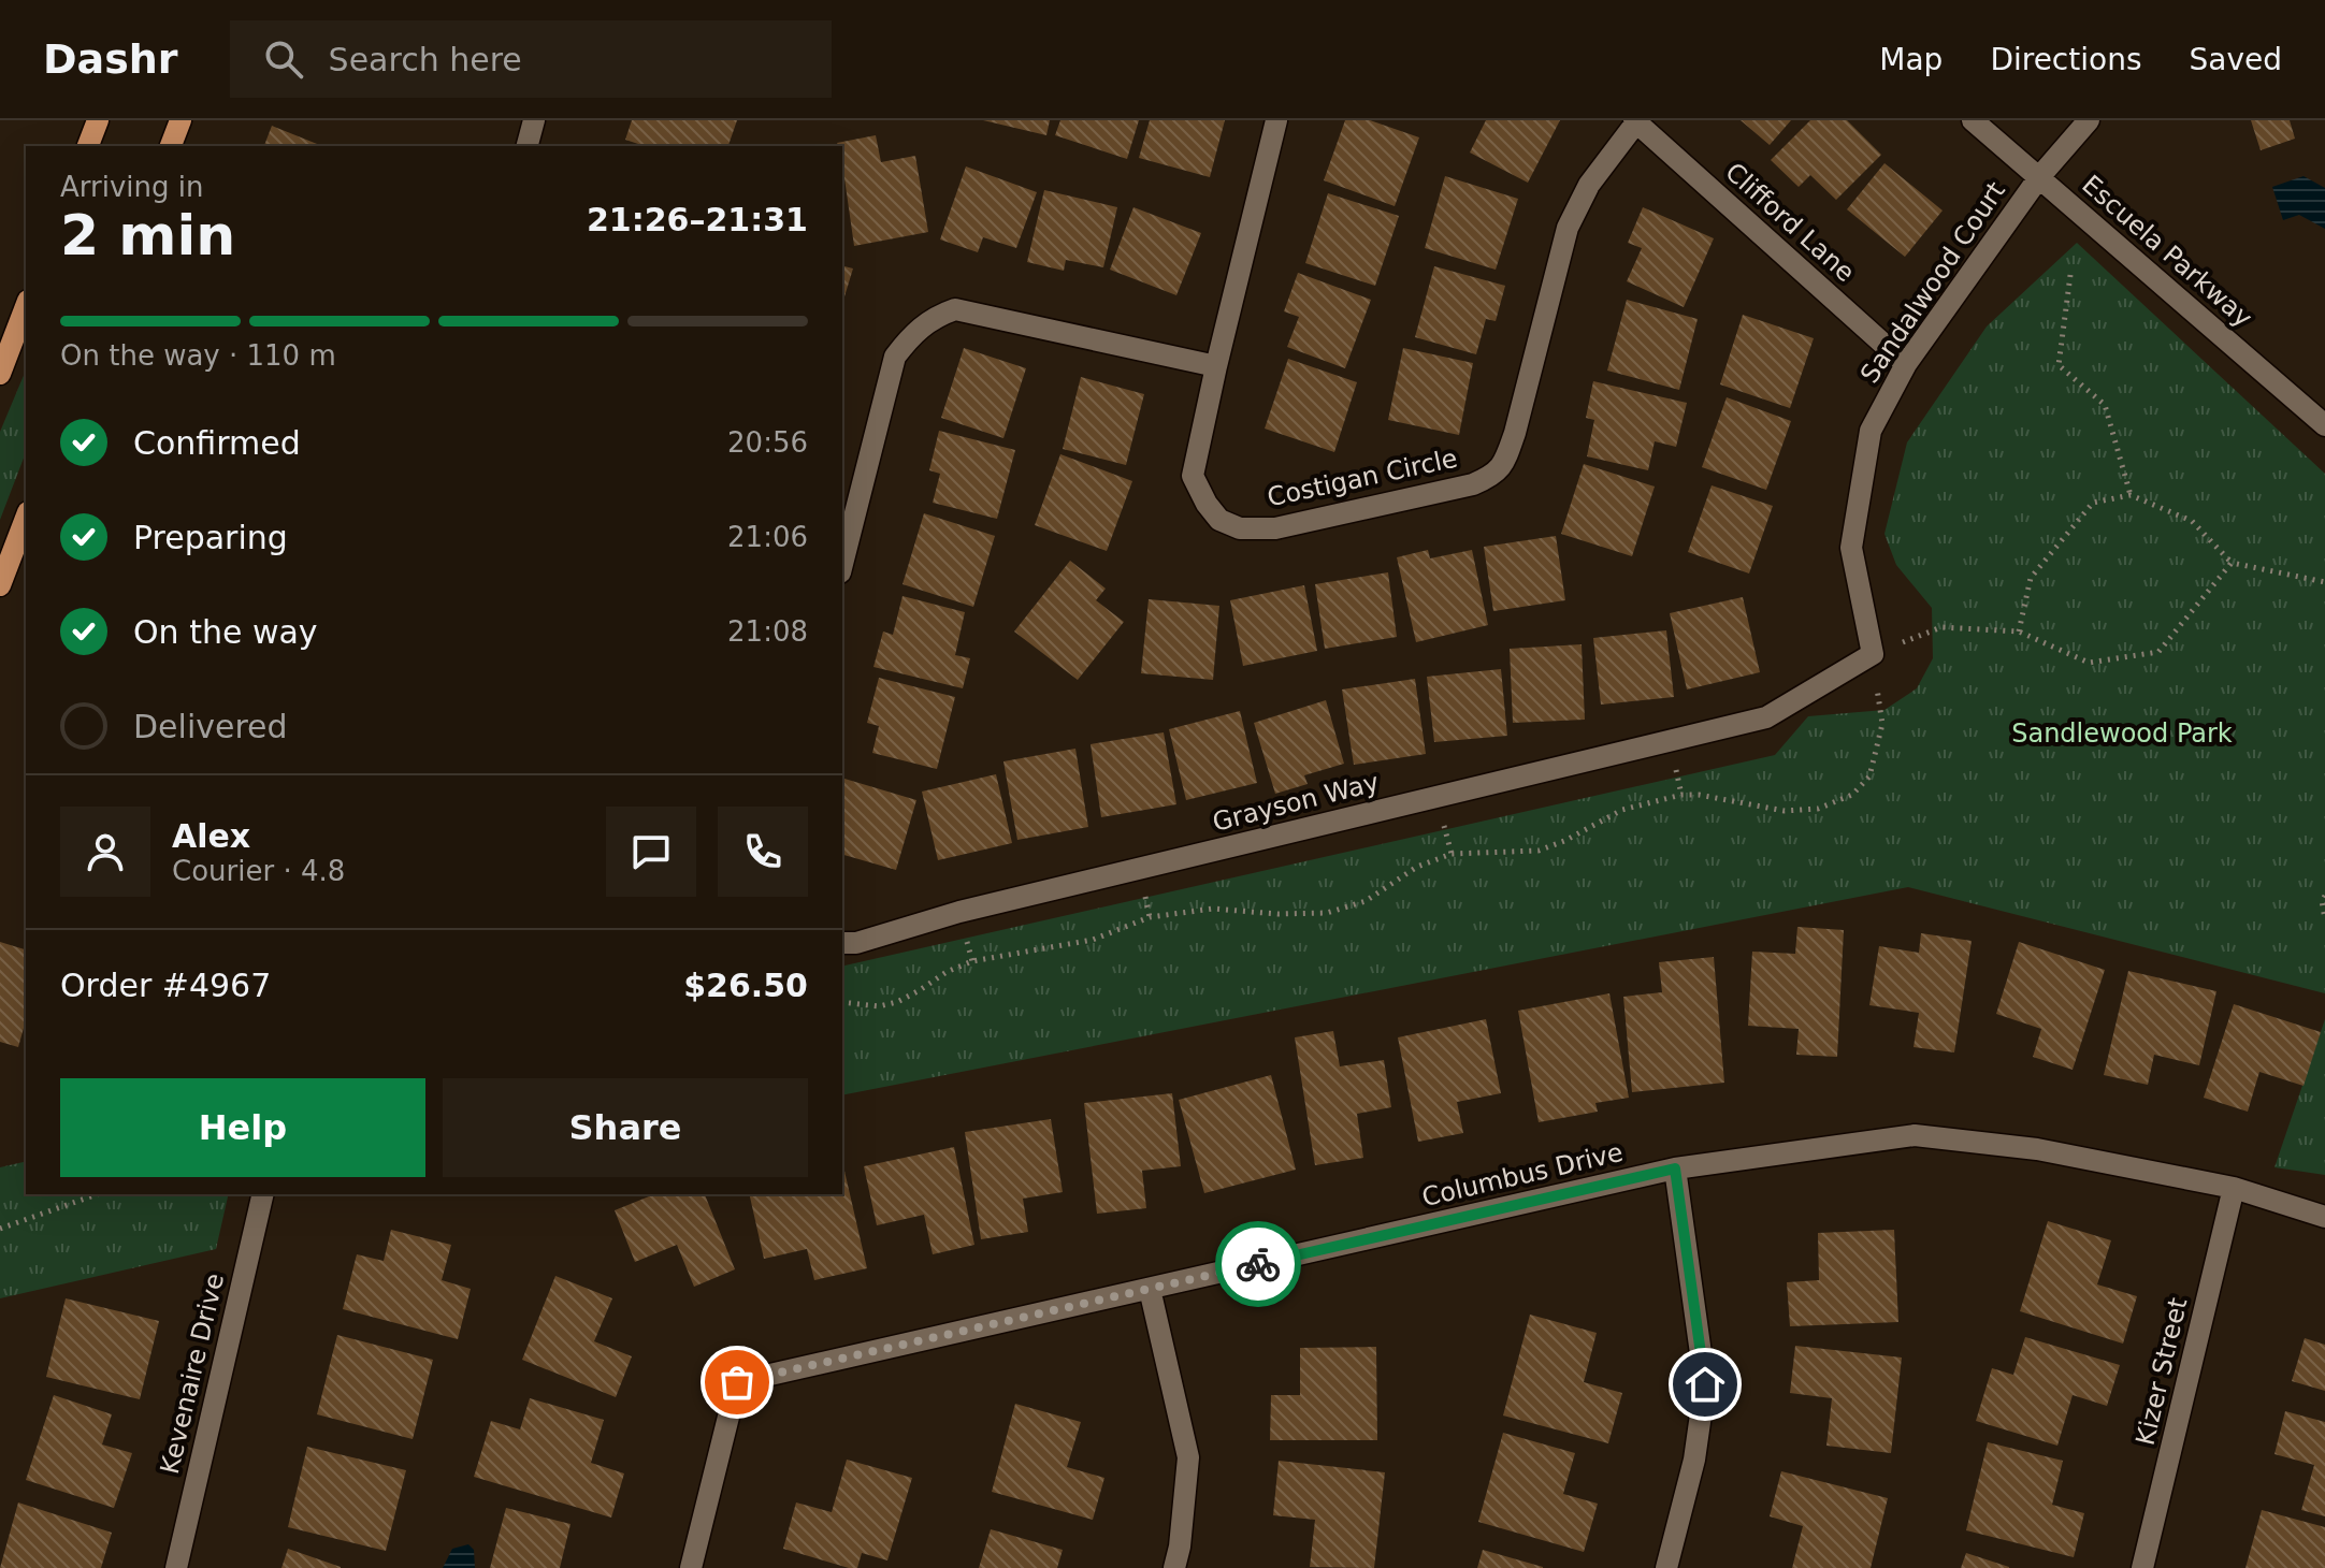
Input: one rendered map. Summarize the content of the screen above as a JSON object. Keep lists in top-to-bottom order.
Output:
{
  "streets": {
    "street": [
      "Clifford Lane",
      "Escuela Parkway",
      "Sandalwood Court",
      "Costigan Circle",
      "Grayson Way",
      "Columbus Drive",
      "Kizer Street",
      "Kevenaire Drive"
    ]
  },
  "crossings": [
    ["Clifford Lane", "Sandalwood Court"],
    ["Clifford Lane", "Costigan Circle"],
    ["Escuela Parkway", "Sandalwood Court"],
    ["Sandalwood Court", "Grayson Way"],
    ["Columbus Drive", "Kizer Street"]
  ],
  "parks": ["Sandlewood Park"],
  "page": {
    "header": "Dashr",
    "search": "Search here",
    "nav": ["Map", "Directions", "Saved"],
    "heading": ["2 min", "Arriving in", "21:26–21:31"],
    "panel": [
      "Alex",
      "Courier · 4.8",
      "Order #4967",
      "$26.50"
    ],
    "bar": "On the way · 110 m",
    "list": [
      ["Confirmed", "20:56"],
      ["Preparing", "21:06"],
      ["On the way", "21:08"],
      "Delivered"
    ],
    "buttons": ["Help", "Share"]
  }
}
